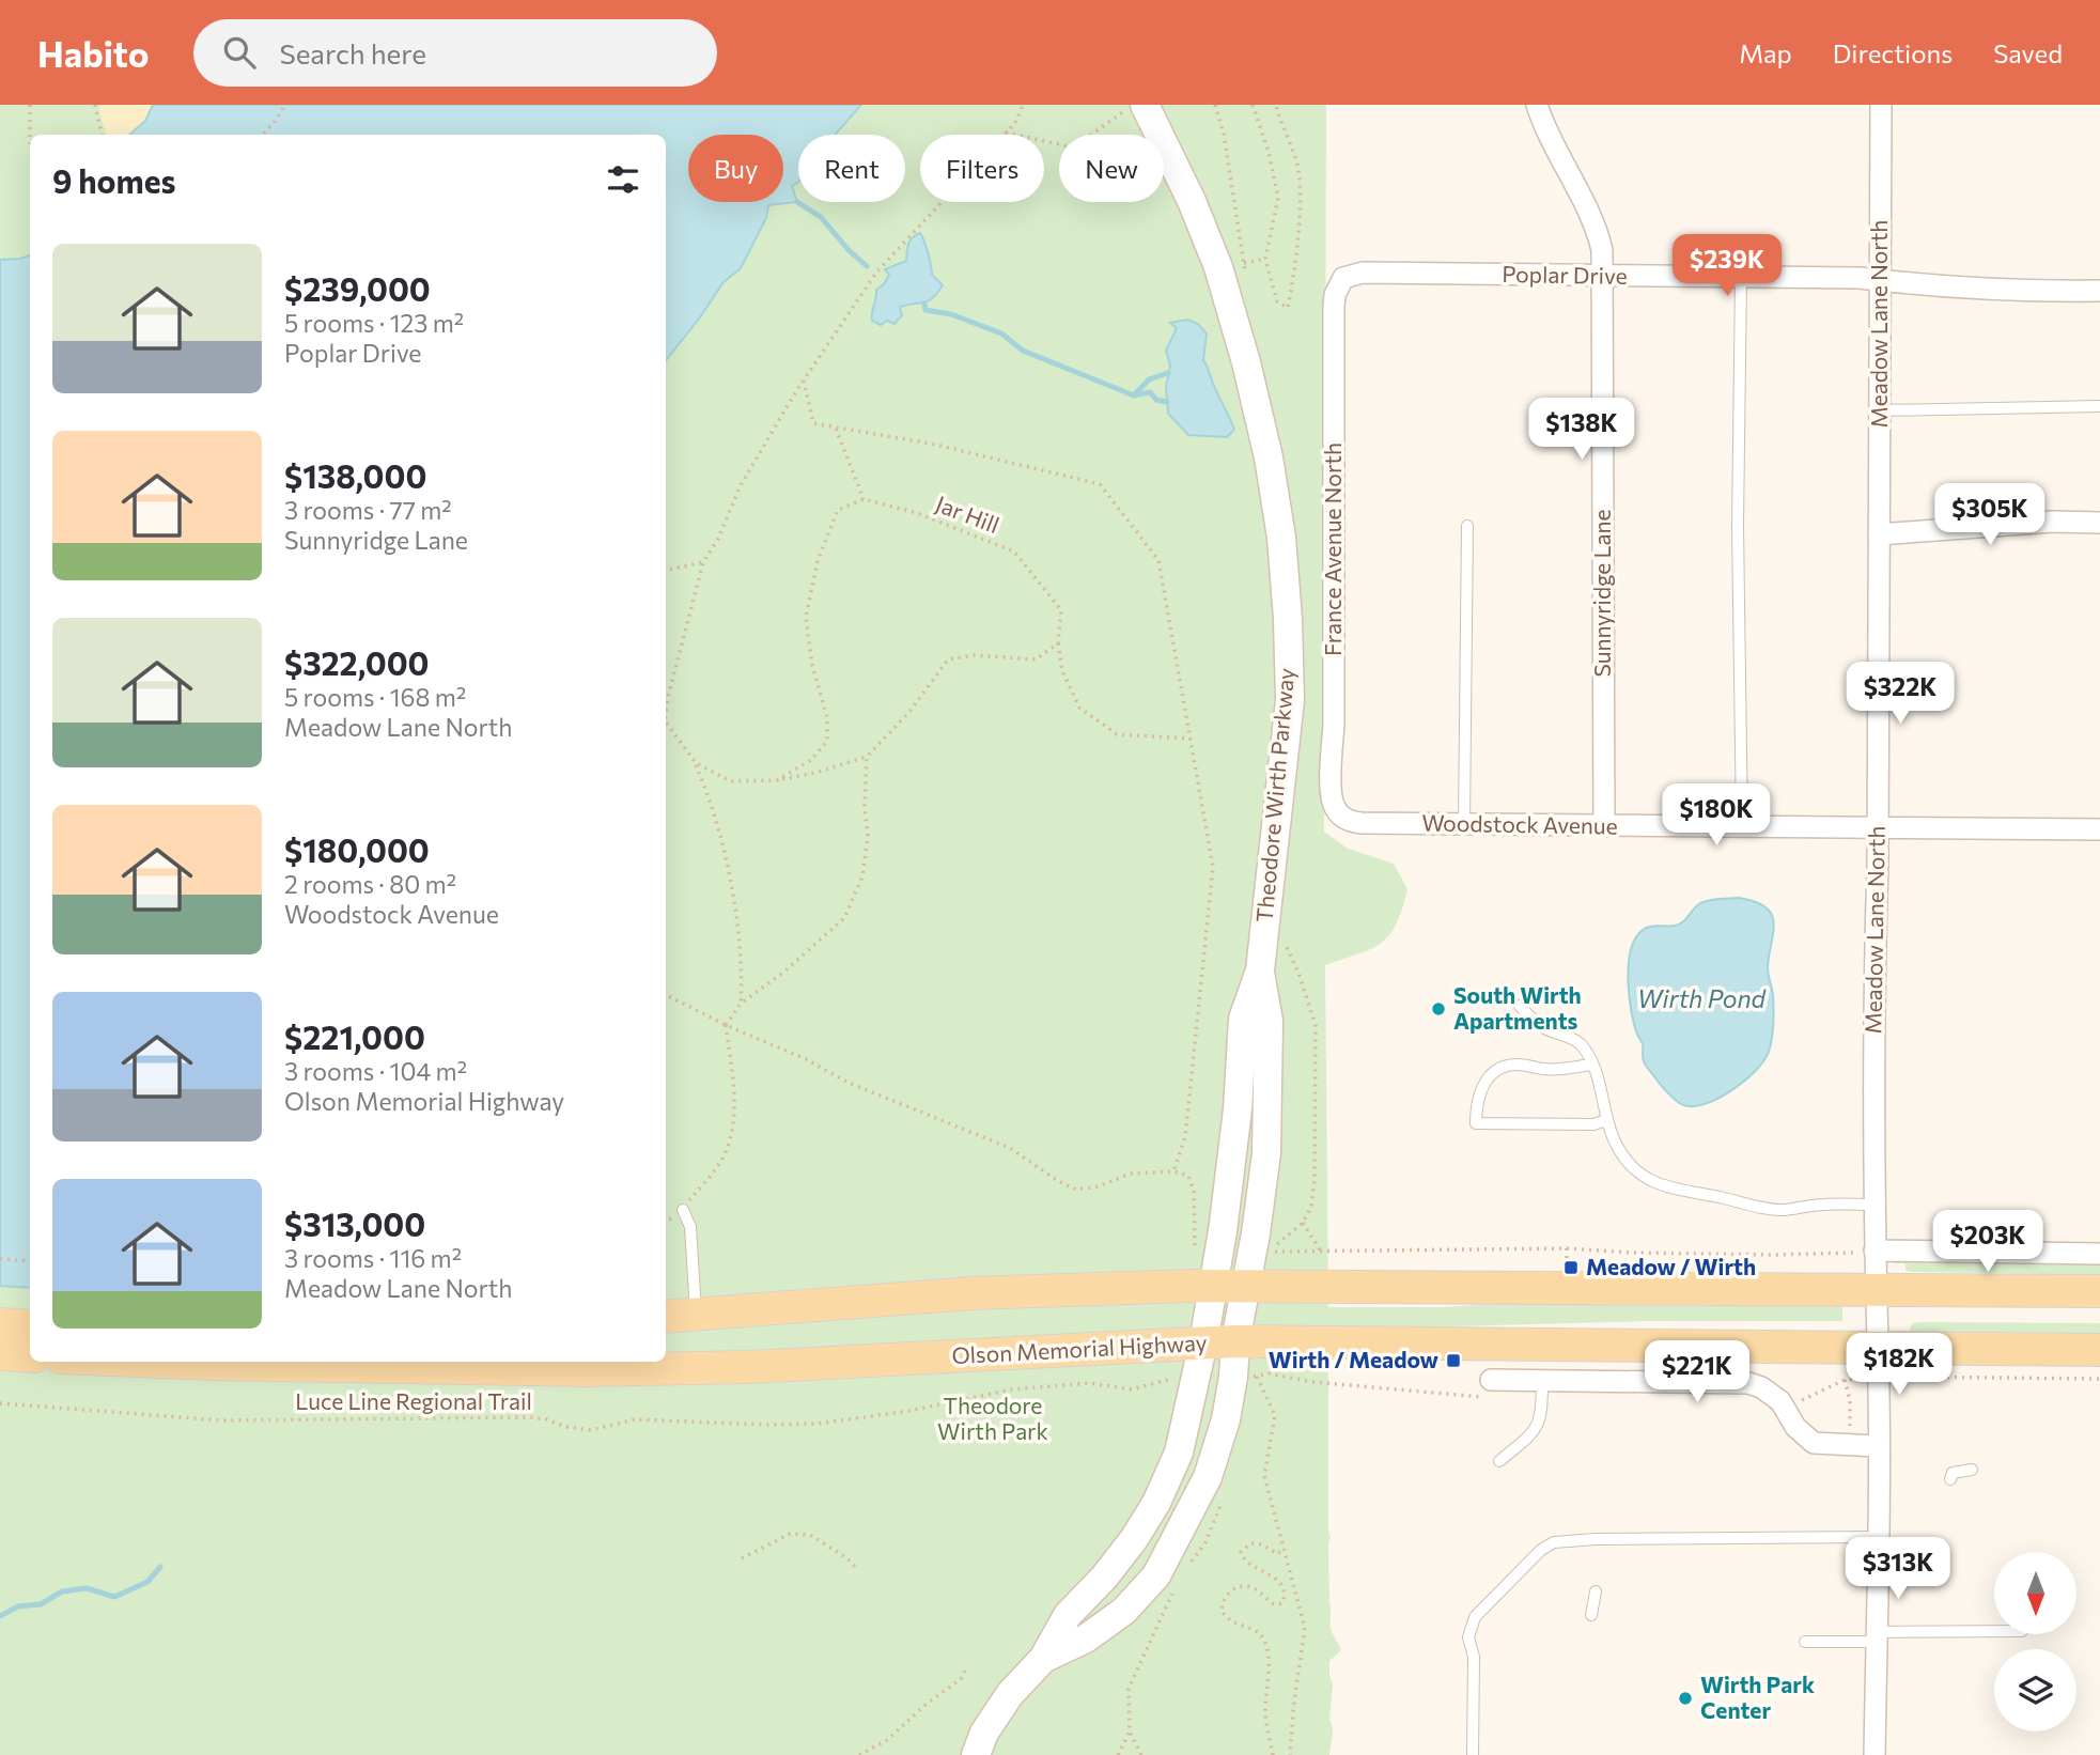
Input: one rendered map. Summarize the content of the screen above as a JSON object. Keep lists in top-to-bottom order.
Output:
{
  "streets": {
    "main road": ["Olson Memorial Highway"],
    "street": [
      "Poplar Drive",
      "Meadow Lane North",
      "France Avenue North",
      "Sunnyridge Lane",
      "Theodore Wirth Parkway",
      "Woodstock Avenue"
    ],
    "path": ["Jar Hill", "Luce Line Regional Trail"]
  },
  "crossings": [
    ["Poplar Drive", "Meadow Lane North"],
    ["Poplar Drive", "France Avenue North"],
    ["Poplar Drive", "Sunnyridge Lane"],
    ["Meadow Lane North", "Woodstock Avenue"],
    ["Meadow Lane North", "Olson Memorial Highway"],
    ["France Avenue North", "Woodstock Avenue"],
    ["Sunnyridge Lane", "Woodstock Avenue"],
    ["Theodore Wirth Parkway", "Olson Memorial Highway"]
  ],
  "water": ["Wirth Pond"],
  "parks": ["Theodore Wirth Park"],
  "places": {
    "other": ["South Wirth Apartments", "Wirth Park Center"],
    "transit": ["Meadow / Wirth", "Wirth / Meadow"]
  },
  "north": "bottom",
  "page": {
    "header": "Habito",
    "search": "Search here",
    "nav": ["Map", "Directions", "Saved"],
    "chip": [
      "Buy",
      "Rent",
      "Filters",
      "New"
    ],
    "heading": "9 homes",
    "list": [
      {
        "name": "$239,000",
        "note": "5 rooms · 123 m² · Poplar Drive"
      },
      {
        "name": "$138,000",
        "note": "3 rooms · 77 m² · Sunnyridge Lane"
      },
      {
        "name": "$322,000",
        "note": "5 rooms · 168 m² · Meadow Lane North"
      },
      {
        "name": "$180,000",
        "note": "2 rooms · 80 m² · Woodstock Avenue"
      },
      {
        "name": "$221,000",
        "note": "3 rooms · 104 m² · Olson Memorial Highway"
      },
      {
        "name": "$313,000",
        "note": "3 rooms · 116 m² · Meadow Lane North"
      }
    ],
    "price": [
      "$239K",
      "$138K",
      "$305K",
      "$322K",
      "$180K",
      "$203K",
      "$182K",
      "$221K",
      "$313K"
    ]
  }
}
